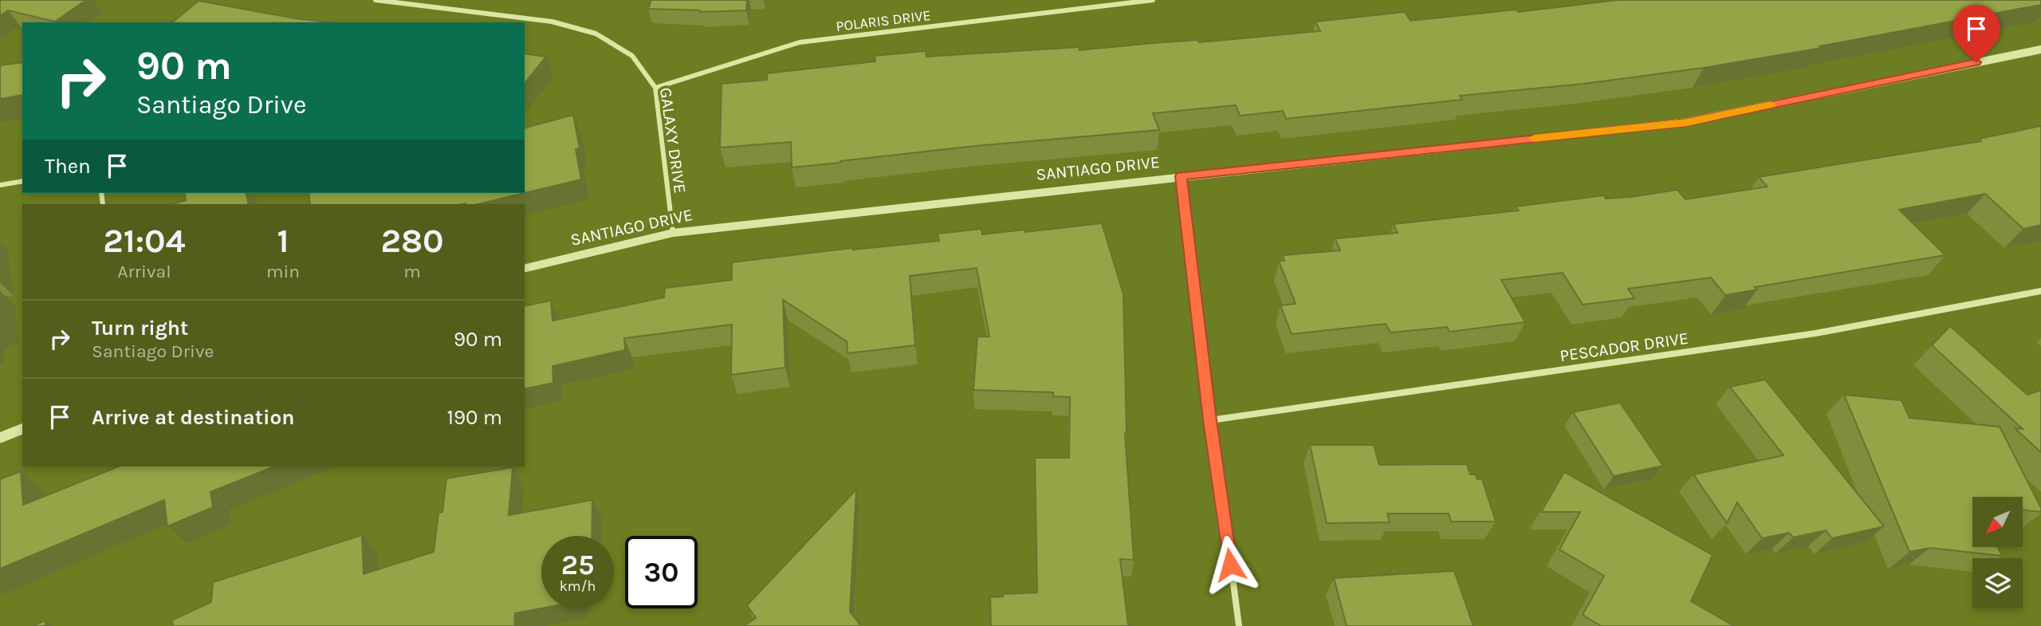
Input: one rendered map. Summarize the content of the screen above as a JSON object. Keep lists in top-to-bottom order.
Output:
{
  "streets": {
    "street": [
      "POLARIS DRIVE",
      "GALAXY DRIVE",
      "SANTIAGO DRIVE",
      "PESCADOR DRIVE"
    ]
  },
  "crossings": [
    ["POLARIS DRIVE", "GALAXY DRIVE"],
    ["GALAXY DRIVE", "SANTIAGO DRIVE"]
  ],
  "north": "bottom left",
  "page": {
    "turn": ["90 m", "Santiago Drive"],
    "then": "Then",
    "eta": [
      "21:04",
      "Arrival",
      "1",
      "min",
      "280",
      "m"
    ],
    "list": [
      {
        "name": "Turn right",
        "note": "Santiago Drive",
        "value": "90 m"
      },
      {
        "name": "Arrive at destination",
        "value": "190 m"
      }
    ],
    "speed": "25 km/h",
    "limit": "30"
  }
}
